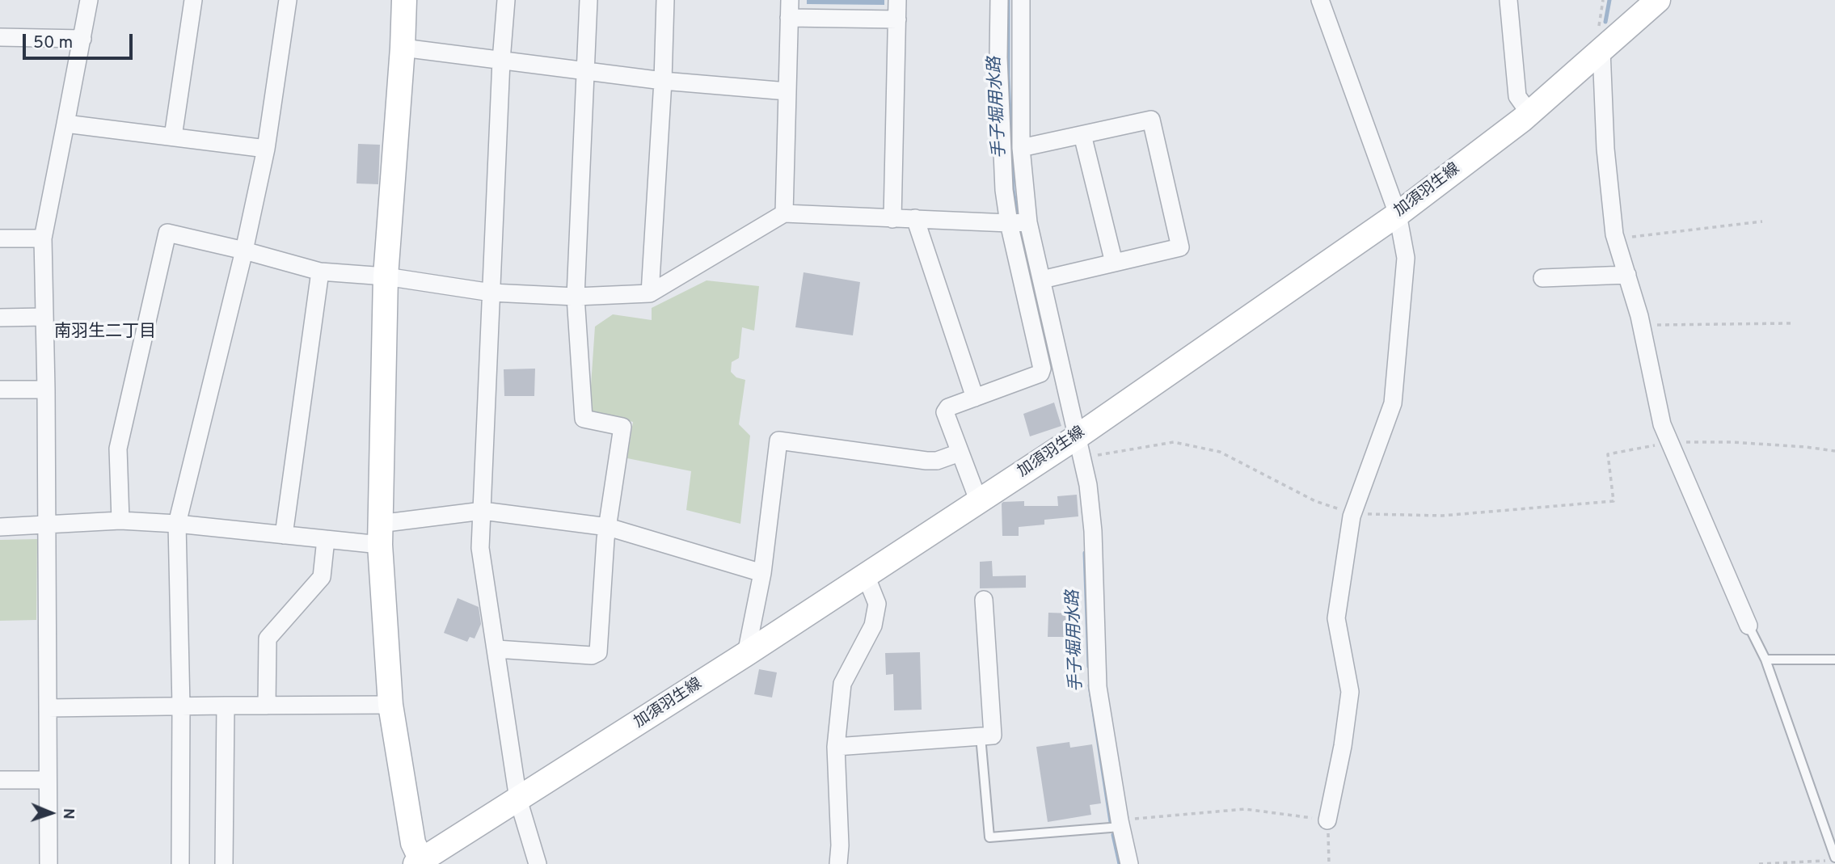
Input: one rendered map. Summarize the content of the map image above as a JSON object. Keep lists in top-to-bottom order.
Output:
{
  "streets": {
    "main road": ["加須羽生線"]
  },
  "districts": ["南羽生二丁目"],
  "water": ["手子堀用水路"],
  "scale_bar": "50 m",
  "north": "right"
}
